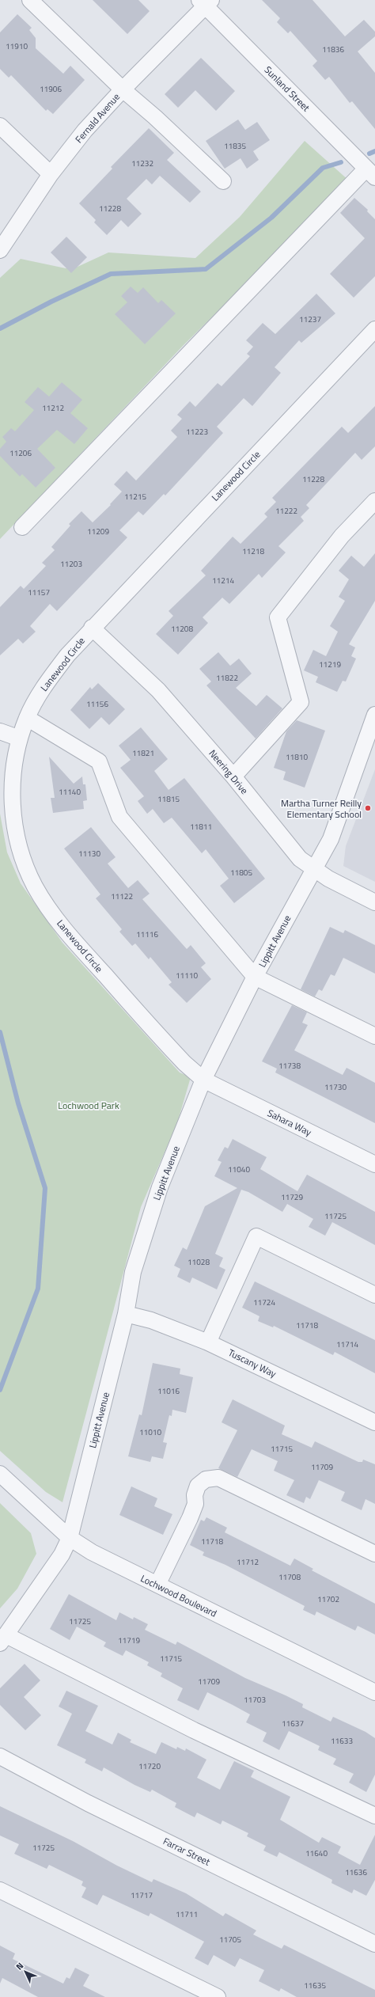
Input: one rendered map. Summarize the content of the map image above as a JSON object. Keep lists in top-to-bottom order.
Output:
{
  "streets": {
    "street": [
      "Sunland Street",
      "Fernald Avenue",
      "Lanewood Circle",
      "Neering Drive",
      "Lippitt Avenue",
      "Sahara Way",
      "Tuscany Way",
      "Lochwood Boulevard",
      "Farrar Street"
    ]
  },
  "crossings": [
    ["Sunland Street", "Fernald Avenue"],
    ["Lanewood Circle", "Neering Drive"],
    ["Lanewood Circle", "Lippitt Avenue"],
    ["Lanewood Circle", "Sahara Way"],
    ["Neering Drive", "Lippitt Avenue"],
    ["Lippitt Avenue", "Sahara Way"],
    ["Lippitt Avenue", "Tuscany Way"],
    ["Lippitt Avenue", "Lochwood Boulevard"]
  ],
  "parks": ["Lochwood Park"],
  "places": ["Martha Turner Reilly Elementary School"],
  "house_numbers": [
    "11910",
    "11836",
    "11906",
    "11835",
    "11232",
    "11228",
    "11237",
    "11212",
    "11223",
    "11206",
    "11228",
    "11215",
    "11222",
    "11209",
    "11218",
    "11203",
    "11214",
    "11157",
    "11208",
    "11219",
    "11822",
    "11156",
    "11821",
    "11810",
    "11140",
    "11815",
    "11811",
    "11130",
    "11805",
    "11122",
    "11116",
    "11110",
    "11738",
    "11730",
    "11040",
    "11729",
    "11725",
    "11028",
    "11724",
    "11718",
    "11714",
    "11016",
    "11010",
    "11715",
    "11709",
    "11718",
    "11712",
    "11708",
    "11702",
    "11725",
    "11719",
    "11715",
    "11709",
    "11703",
    "11637",
    "11633",
    "11720",
    "11725",
    "11640",
    "11636",
    "11717",
    "11711",
    "11705",
    "11635"
  ],
  "north": "top left"
}
